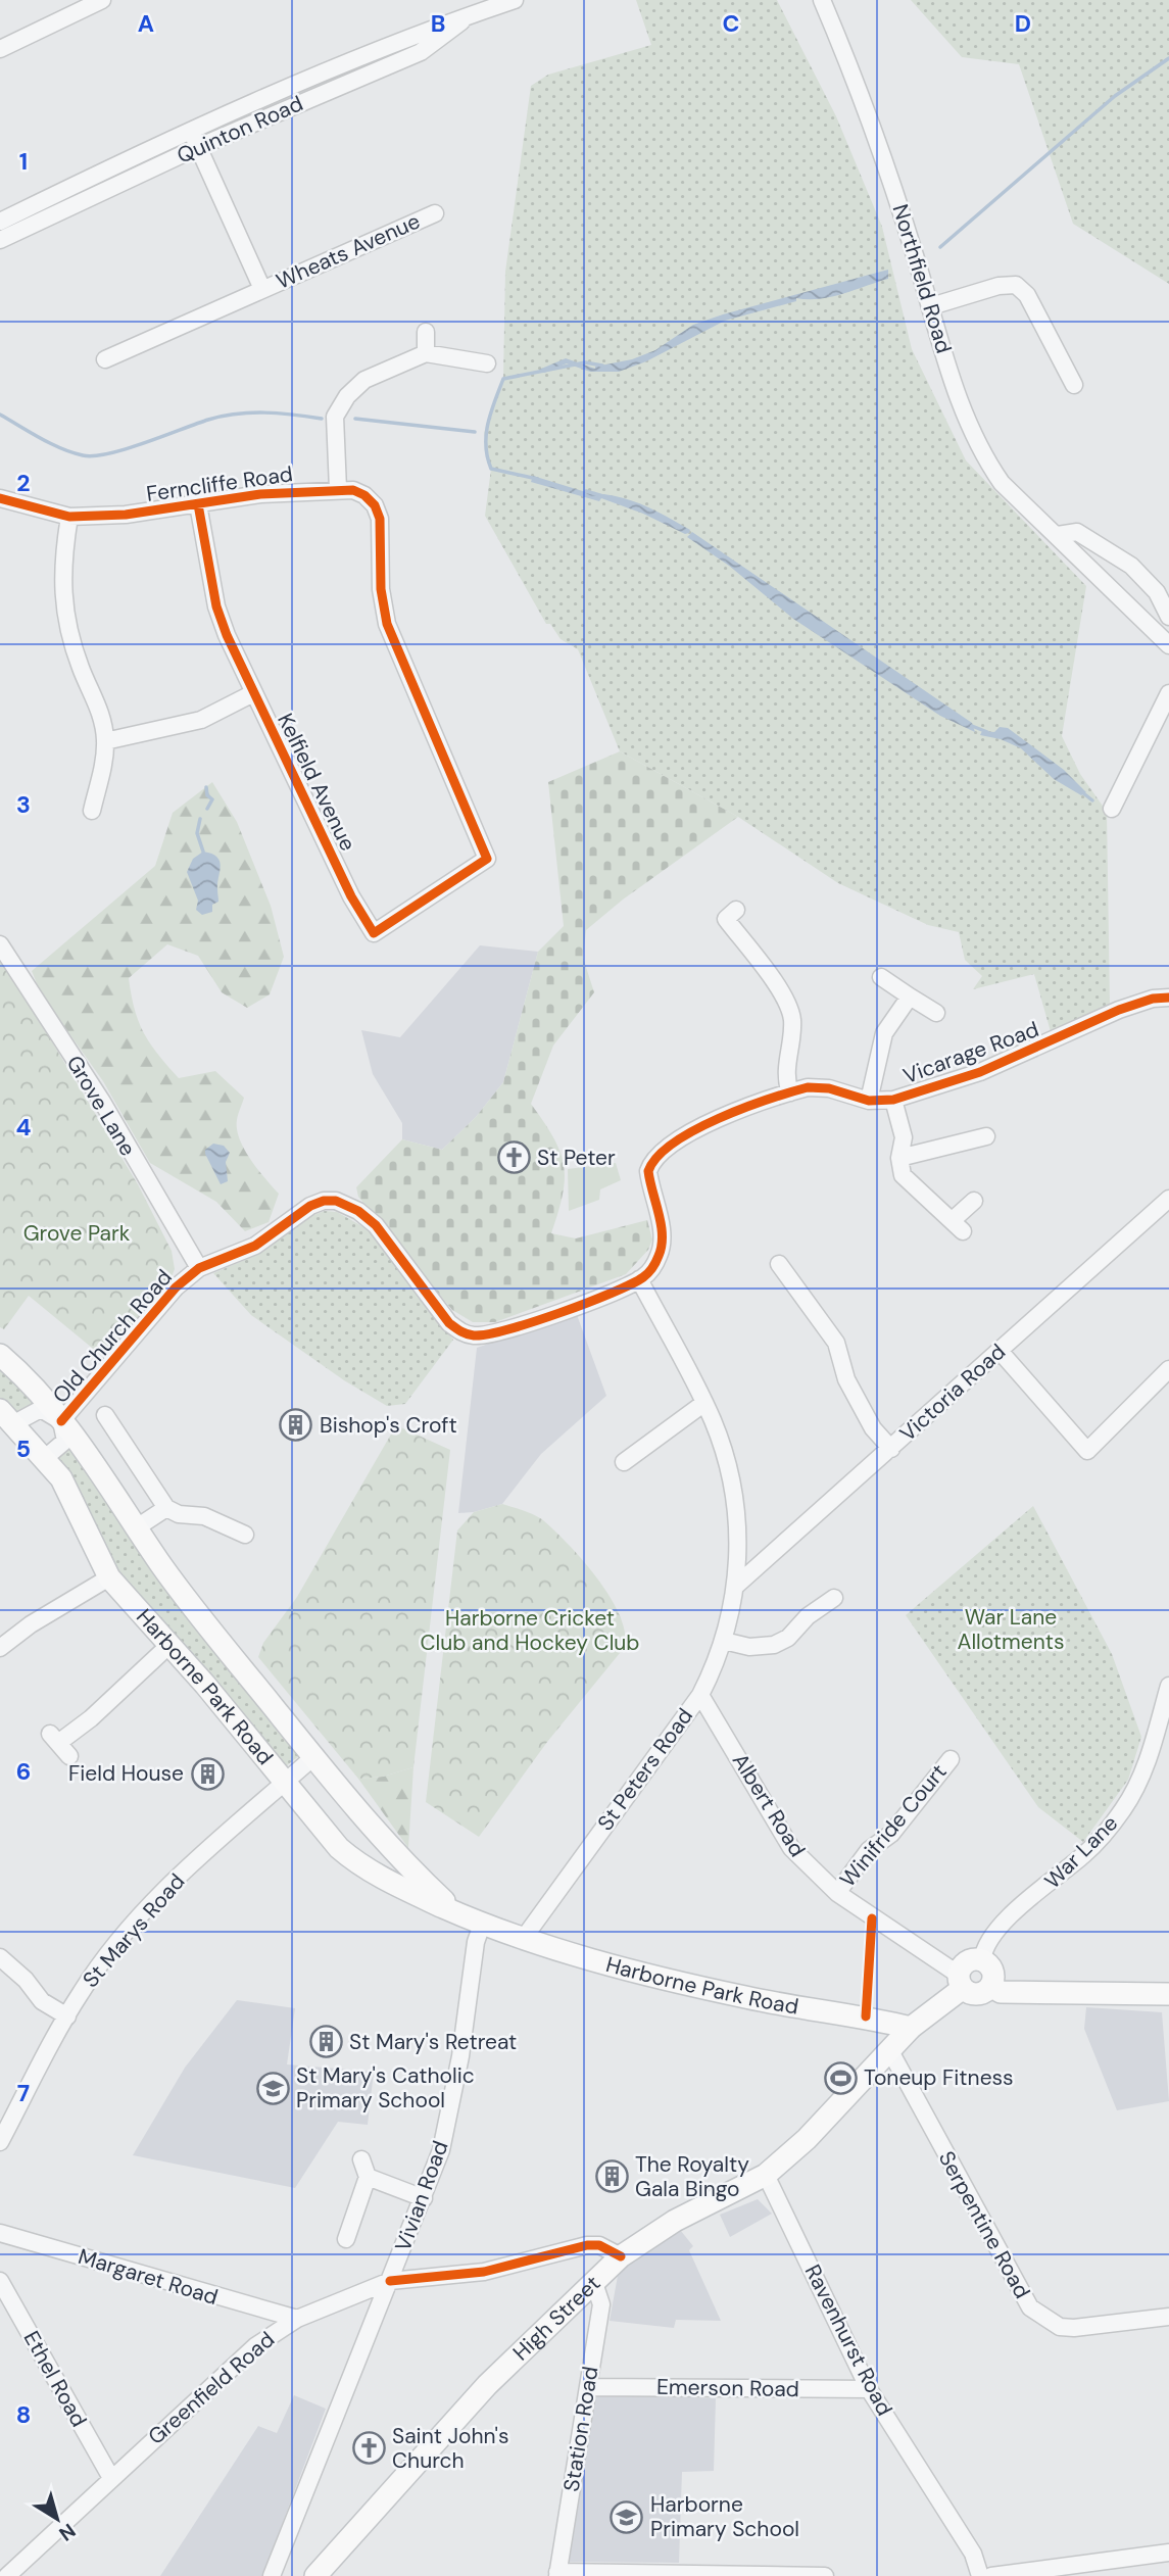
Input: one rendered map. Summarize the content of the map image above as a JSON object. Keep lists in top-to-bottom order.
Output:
{
  "streets": {
    "main road": ["Harborne Park Road", "High Street"],
    "street": [
      "Quinton Road",
      "Wheats Avenue",
      "Northfield Road",
      "Ferncliffe Road",
      "Kelfield Avenue",
      "Vicarage Road",
      "Grove Lane",
      "Old Church Road",
      "Victoria Road",
      "St Peters Road",
      "Albert Road",
      "Winifride Court",
      "War Lane",
      "St Marys Road",
      "Vivian Road",
      "Serpentine Road",
      "Margaret Road",
      "Ravenhurst Road",
      "Ethel Road",
      "Greenfield Road",
      "Emerson Road",
      "Station Road"
    ]
  },
  "crossings": [
    ["Quinton Road", "Wheats Avenue"],
    ["Ferncliffe Road", "Kelfield Avenue"],
    ["Vicarage Road", "Old Church Road"],
    ["Vicarage Road", "St Peters Road"],
    ["Grove Lane", "Old Church Road"],
    ["Old Church Road", "Harborne Park Road"],
    ["Old Church Road", "St Peters Road"],
    ["Victoria Road", "St Peters Road"],
    ["Harborne Park Road", "St Peters Road"],
    ["Harborne Park Road", "St Marys Road"],
    ["Harborne Park Road", "Vivian Road"],
    ["Harborne Park Road", "High Street"],
    ["St Peters Road", "Albert Road"],
    ["Albert Road", "Winifride Court"],
    ["Albert Road", "War Lane"],
    ["Albert Road", "High Street"],
    ["War Lane", "High Street"],
    ["Vivian Road", "Greenfield Road"],
    ["Serpentine Road", "High Street"],
    ["Margaret Road", "Greenfield Road"],
    ["High Street", "Ravenhurst Road"],
    ["High Street", "Greenfield Road"],
    ["High Street", "Station Road"],
    ["Ravenhurst Road", "Emerson Road"],
    ["Ethel Road", "Greenfield Road"],
    ["Emerson Road", "Station Road"]
  ],
  "parks": ["Grove Park", "War Lane Allotments", "Harborne Cricket Club and Hockey Club"],
  "places": {
    "church": ["St Peter", "Saint John's Church"],
    "building": [
      "Bishop's Croft",
      "Field House",
      "St Mary's Retreat",
      "The Royalty Gala Bingo"
    ],
    "sports": ["Toneup Fitness"],
    "school or university": ["St Mary's Catholic Primary School", "Harborne Primary School"]
  },
  "north": "bottom right",
  "grid": {
    "columns": [
      "A",
      "B",
      "C",
      "D"
    ],
    "rows": [
      "1",
      "2",
      "3",
      "4",
      "5",
      "6",
      "7",
      "8"
    ]
  }
}
